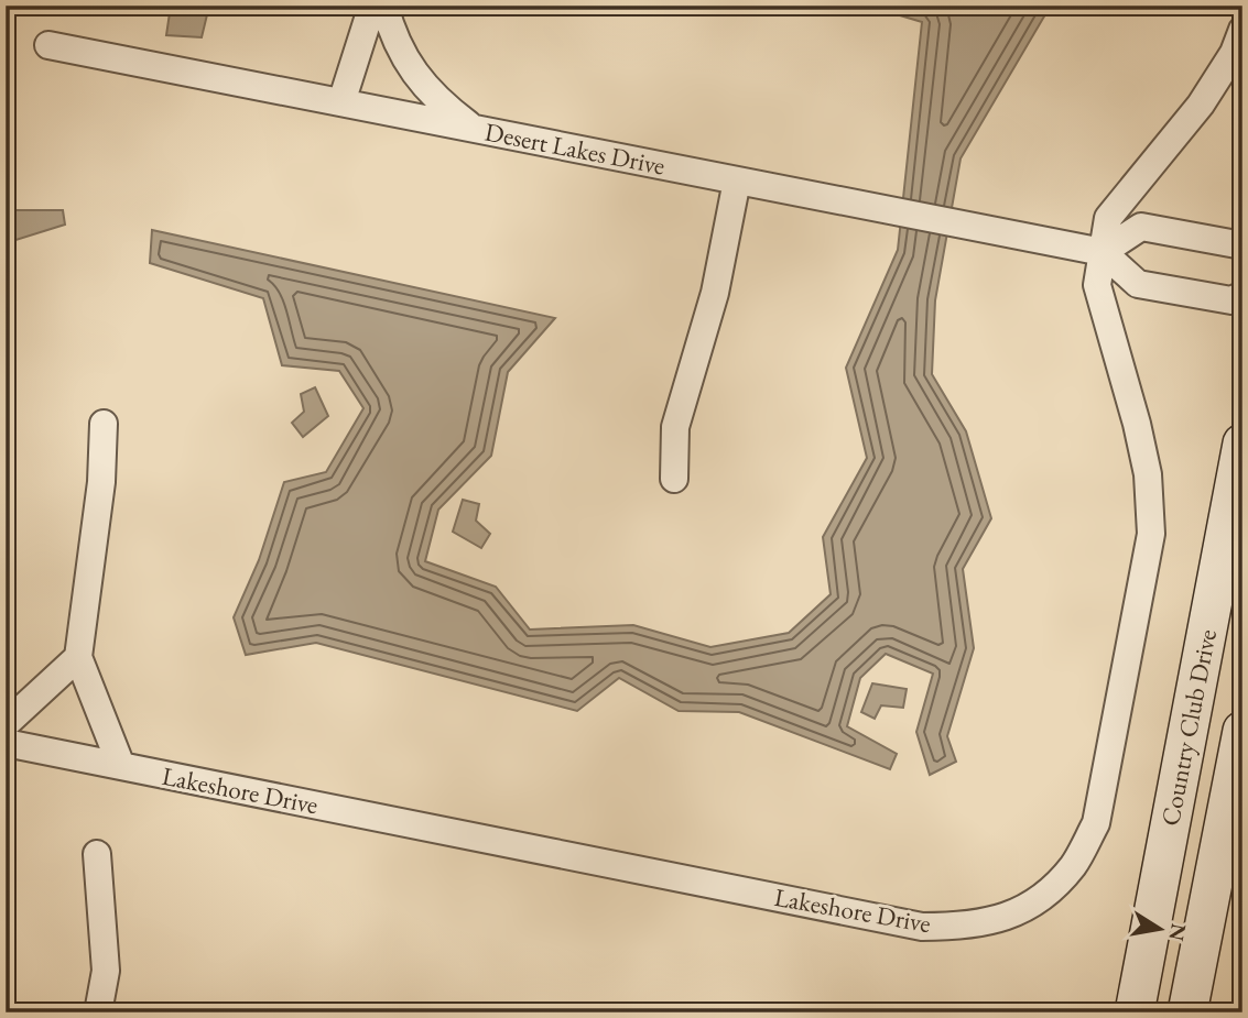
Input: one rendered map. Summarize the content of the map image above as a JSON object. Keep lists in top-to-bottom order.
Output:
{
  "streets": {
    "main road": ["Country Club Drive"],
    "street": ["Desert Lakes Drive", "Lakeshore Drive"]
  },
  "crossings": [
    ["Desert Lakes Drive", "Lakeshore Drive"]
  ],
  "north": "right"
}
